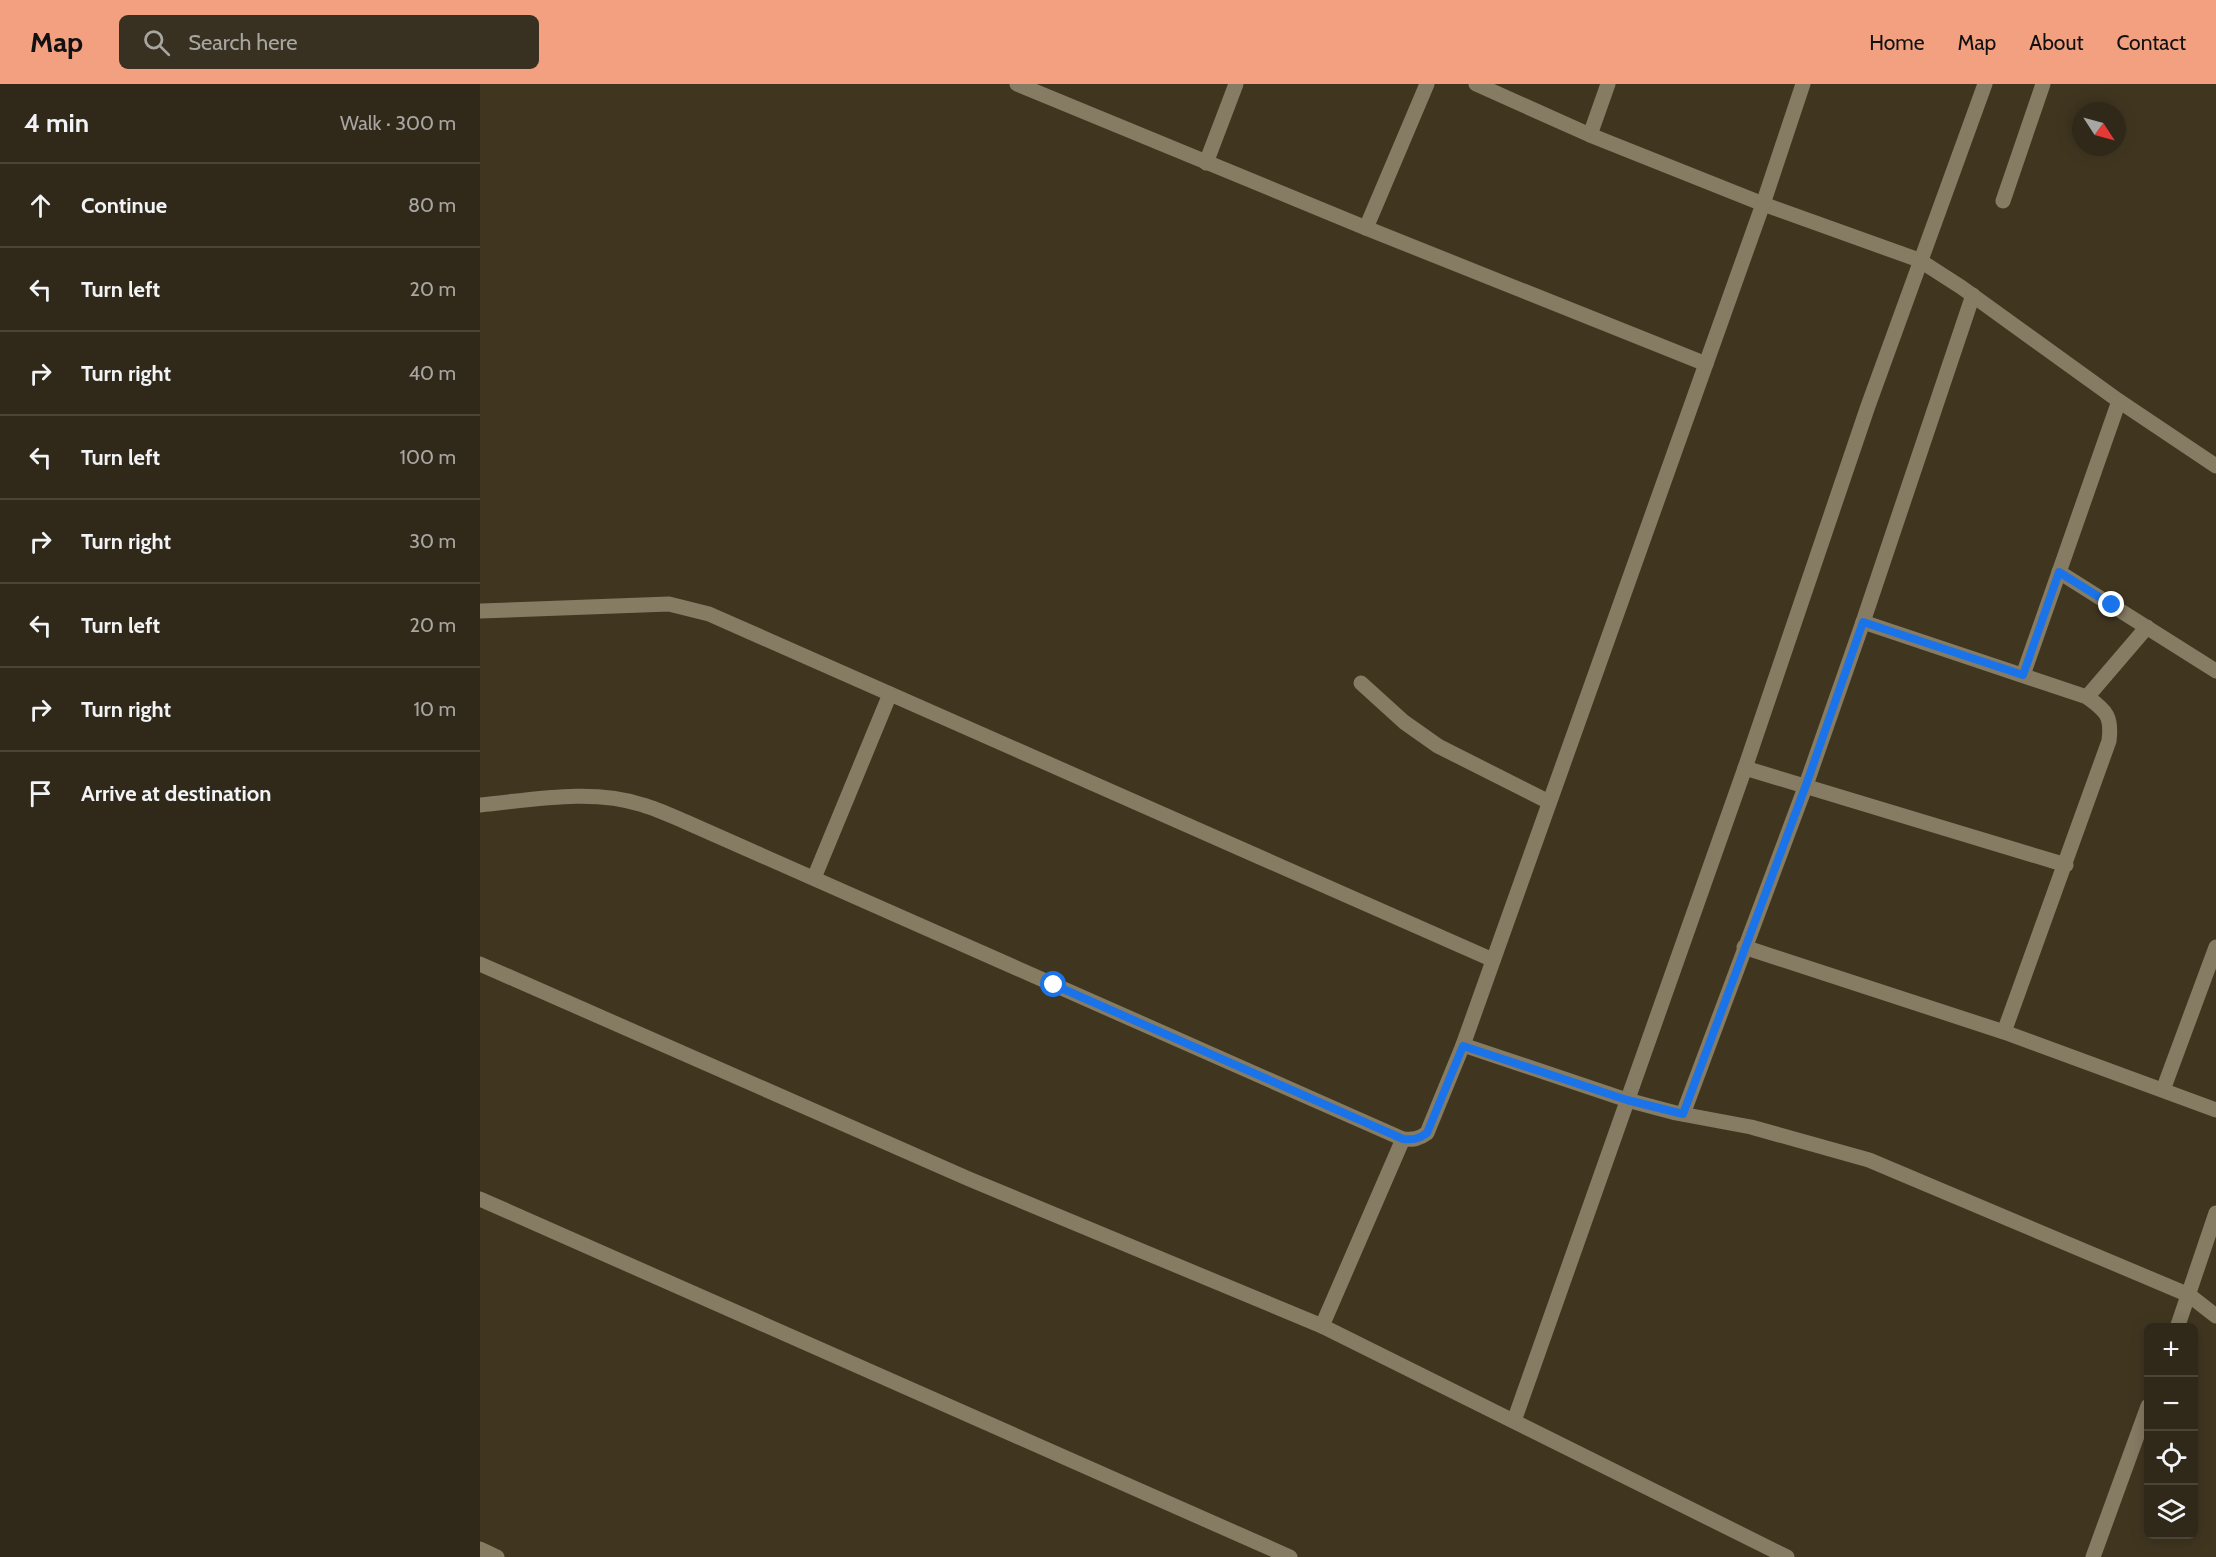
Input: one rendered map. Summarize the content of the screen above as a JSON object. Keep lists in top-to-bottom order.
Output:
{
  "north": "bottom right",
  "page": {
    "header": "Map",
    "search": "Search here",
    "nav": [
      "Home",
      "Map",
      "About",
      "Contact"
    ],
    "heading": ["4 min", "Walk · 300 m"],
    "list": [
      ["Continue", "80 m"],
      ["Turn left", "20 m"],
      ["Turn right", "40 m"],
      ["Turn left", "100 m"],
      ["Turn right", "30 m"],
      ["Turn left", "20 m"],
      ["Turn right", "10 m"],
      "Arrive at destination"
    ],
    "map_buttons": ["+", "−"]
  }
}
